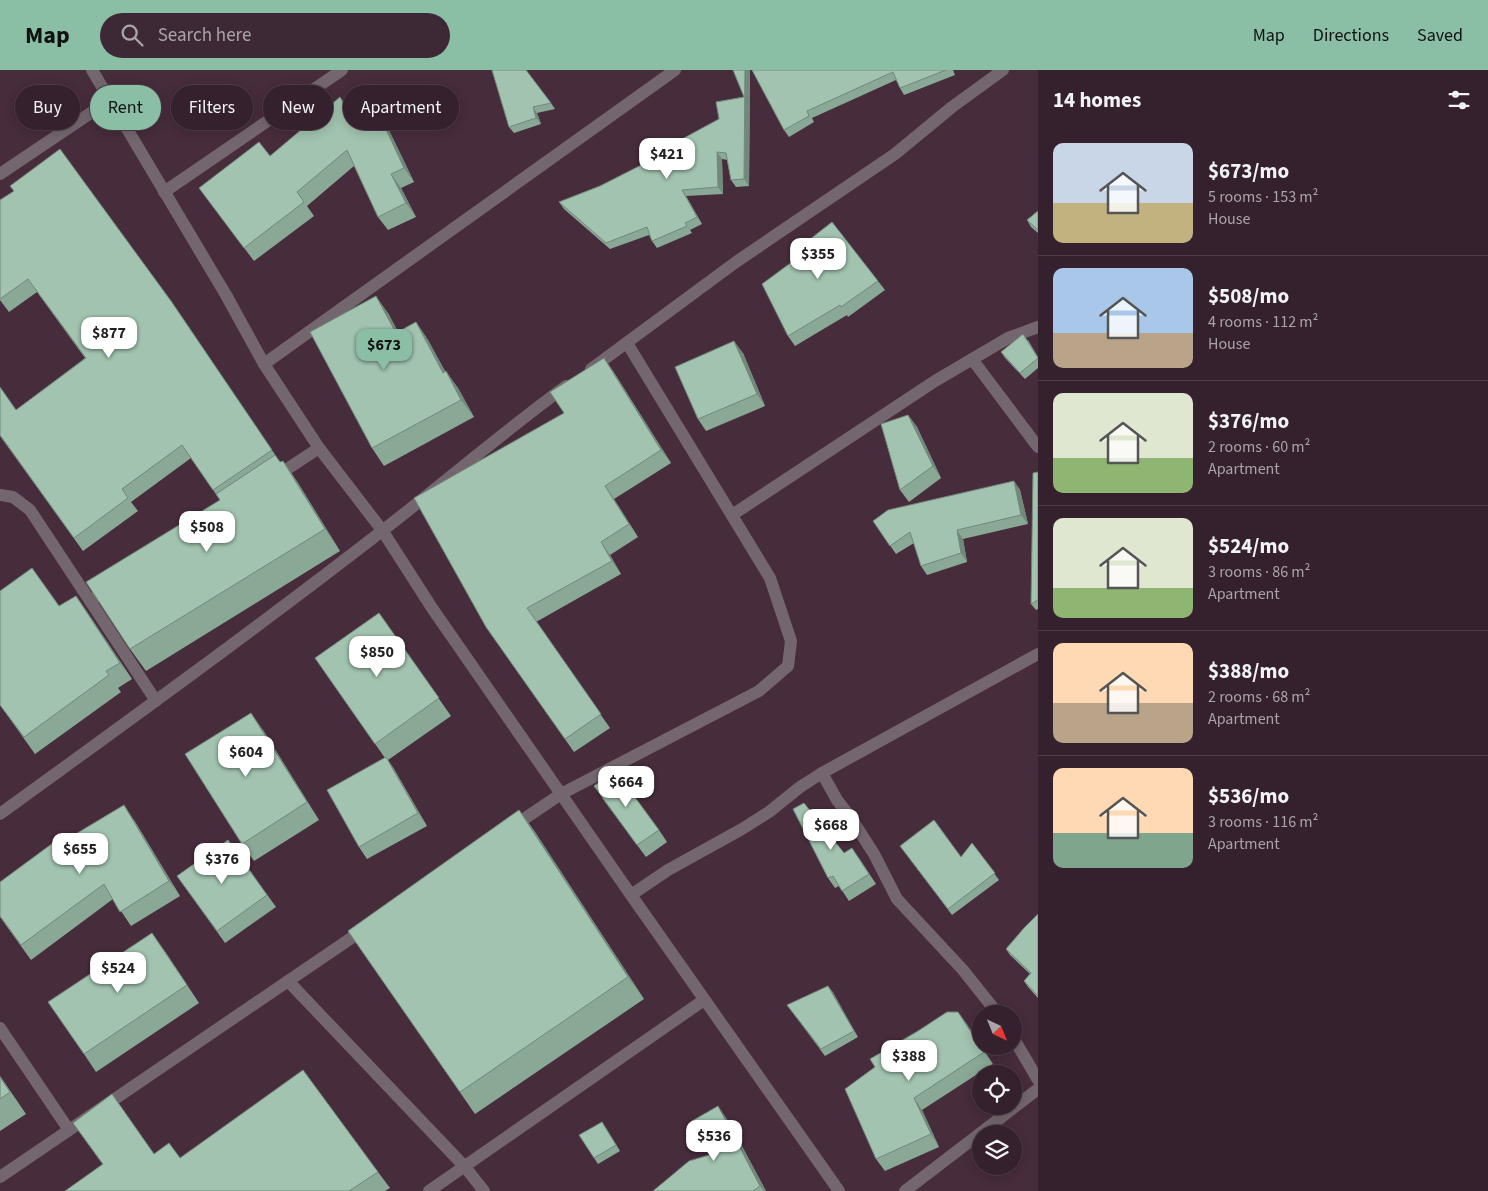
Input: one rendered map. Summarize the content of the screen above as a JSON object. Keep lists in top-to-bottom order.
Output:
{
  "north": "bottom right",
  "page": {
    "header": "Map",
    "search": "Search here",
    "nav": ["Map", "Directions", "Saved"],
    "heading": "14 homes",
    "chip": [
      "Buy",
      "Rent",
      "Filters",
      "New",
      "Apartment"
    ],
    "list": [
      {
        "name": "$673/mo",
        "note": "5 rooms · 153 m² · House"
      },
      {
        "name": "$508/mo",
        "note": "4 rooms · 112 m² · House"
      },
      {
        "name": "$376/mo",
        "note": "2 rooms · 60 m² · Apartment"
      },
      {
        "name": "$524/mo",
        "note": "3 rooms · 86 m² · Apartment"
      },
      {
        "name": "$388/mo",
        "note": "2 rooms · 68 m² · Apartment"
      },
      {
        "name": "$536/mo",
        "note": "3 rooms · 116 m² · Apartment"
      }
    ],
    "price": [
      "$421",
      "$355",
      "$877",
      "$673",
      "$508",
      "$850",
      "$604",
      "$664",
      "$668",
      "$655",
      "$376",
      "$524",
      "$388",
      "$536"
    ]
  }
}
